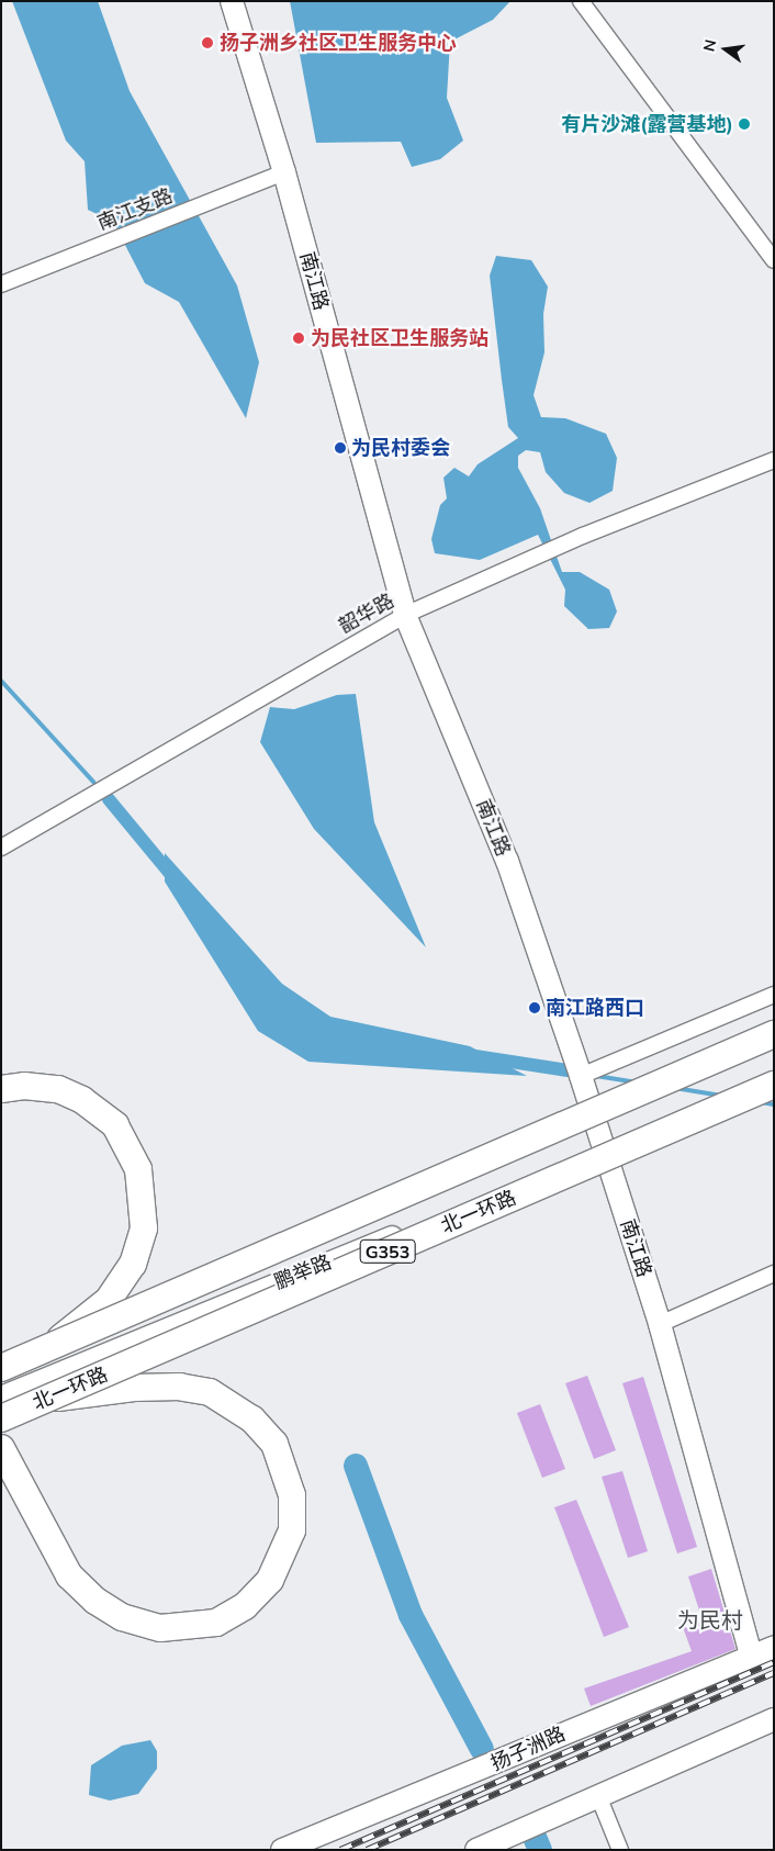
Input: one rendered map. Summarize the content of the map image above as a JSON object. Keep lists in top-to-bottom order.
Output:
{
  "streets": {
    "highway": ["北一环路", "G353"],
    "main road": ["南江路", "扬子洲路"],
    "street": ["南江支路", "韶华路", "鹏举路"]
  },
  "crossings": [
    ["南江支路", "南江路"],
    ["南江路", "韶华路"],
    ["南江路", "鹏举路"],
    ["南江路", "扬子洲路"]
  ],
  "districts": ["为民村"],
  "places": [
    "扬子洲乡社区卫生服务中心",
    "有片沙滩(露营基地)",
    "为民社区卫生服务站",
    "为民村委会",
    "南江路西口"
  ],
  "north": "left"
}
